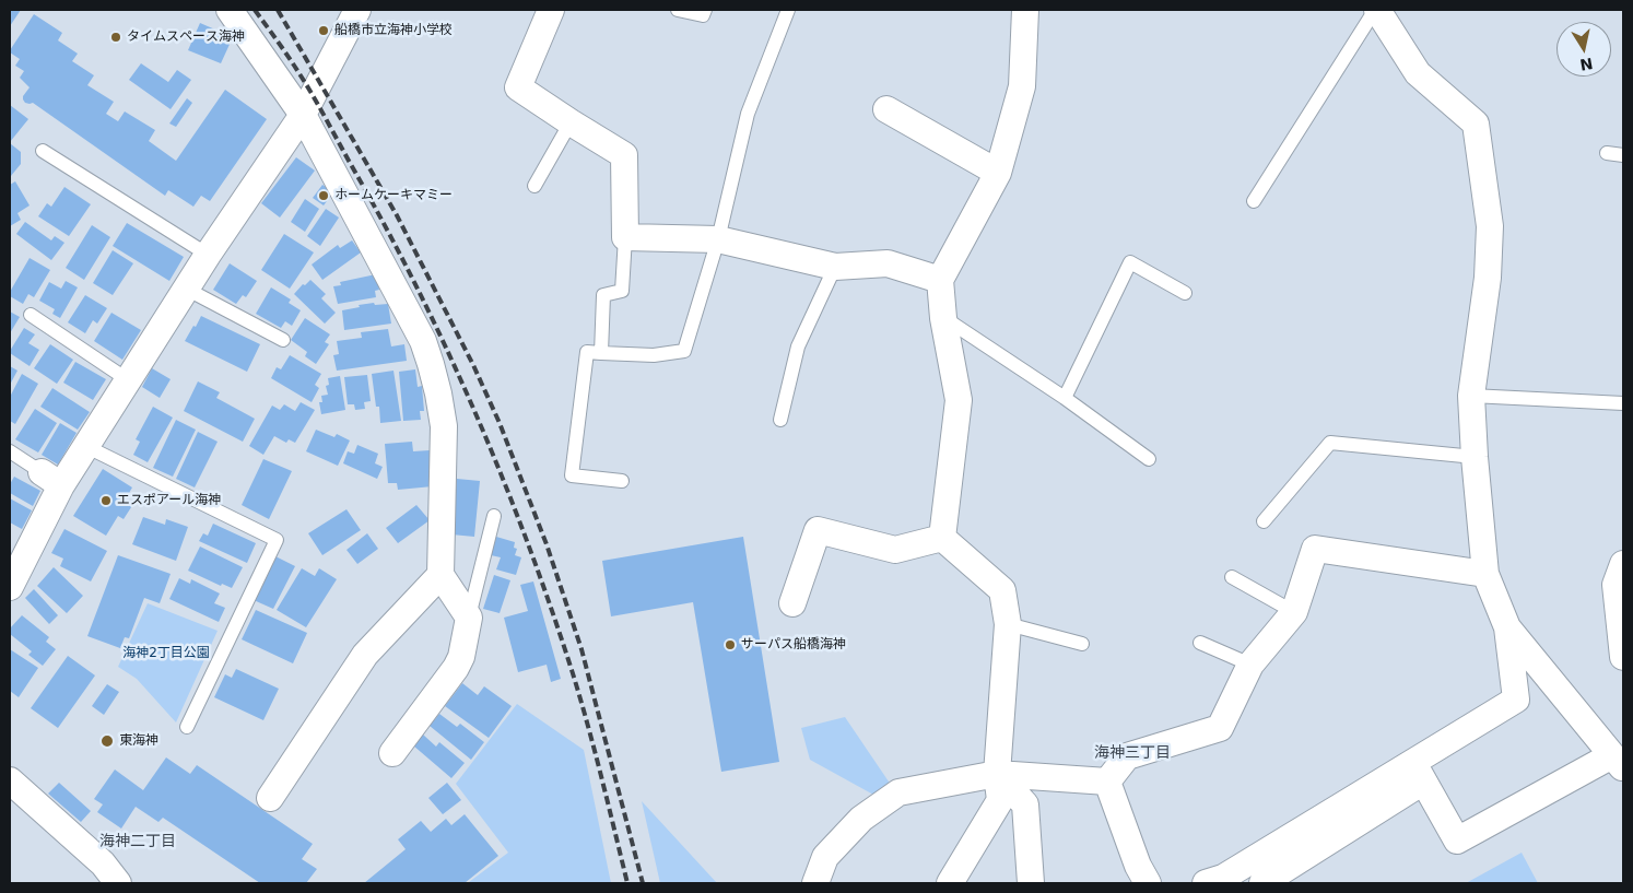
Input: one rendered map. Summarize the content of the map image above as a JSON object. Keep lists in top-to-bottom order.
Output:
{
  "districts": ["海神三丁目", "海神二丁目"],
  "parks": ["海神2丁目公園"],
  "places": [
    "船橋市立海神小学校",
    "タイムスペース海神",
    "ホームケーキマミー",
    "エスポアール海神",
    "サーパス船橋海神",
    "東海神"
  ],
  "north": "bottom"
}
